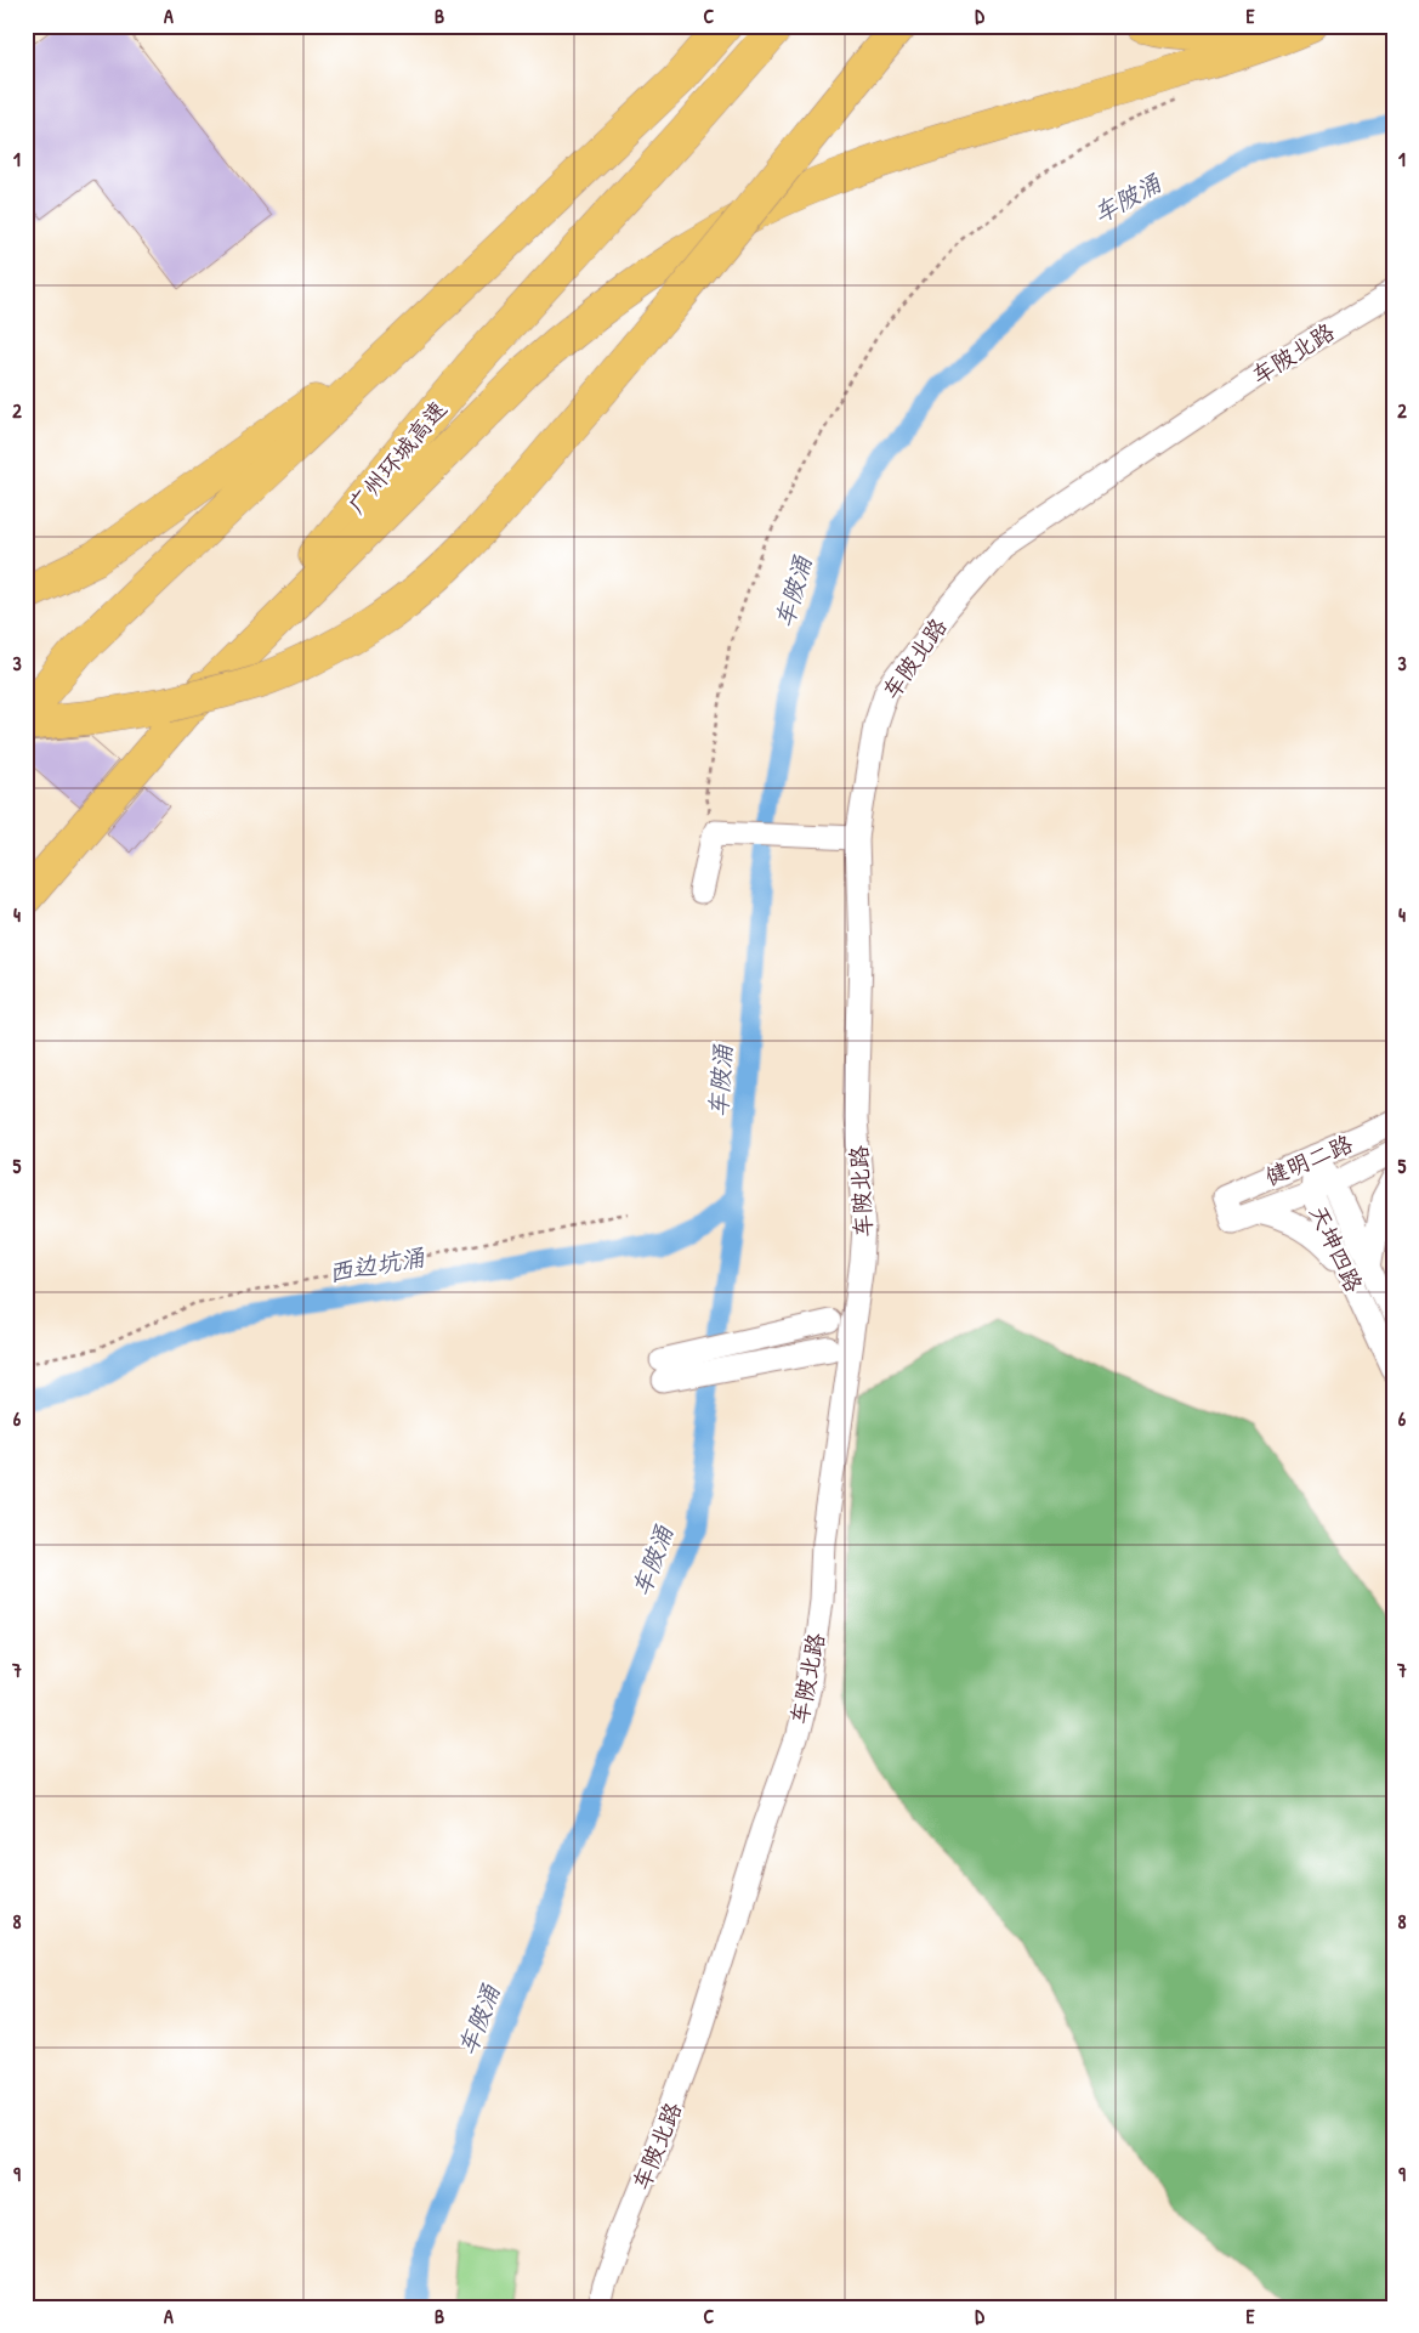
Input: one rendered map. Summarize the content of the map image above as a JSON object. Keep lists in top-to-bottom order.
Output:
{
  "streets": {
    "highway": ["广州环城高速"],
    "street": ["车陂北路", "健明二路", "天坤四路"]
  },
  "crossings": [
    ["健明二路", "天坤四路"]
  ],
  "water": ["车陂涌", "西边坑涌"],
  "grid": {
    "columns": [
      "A",
      "B",
      "C",
      "D",
      "E"
    ],
    "rows": [
      "1",
      "2",
      "3",
      "4",
      "5",
      "6",
      "7",
      "8",
      "9"
    ]
  }
}
